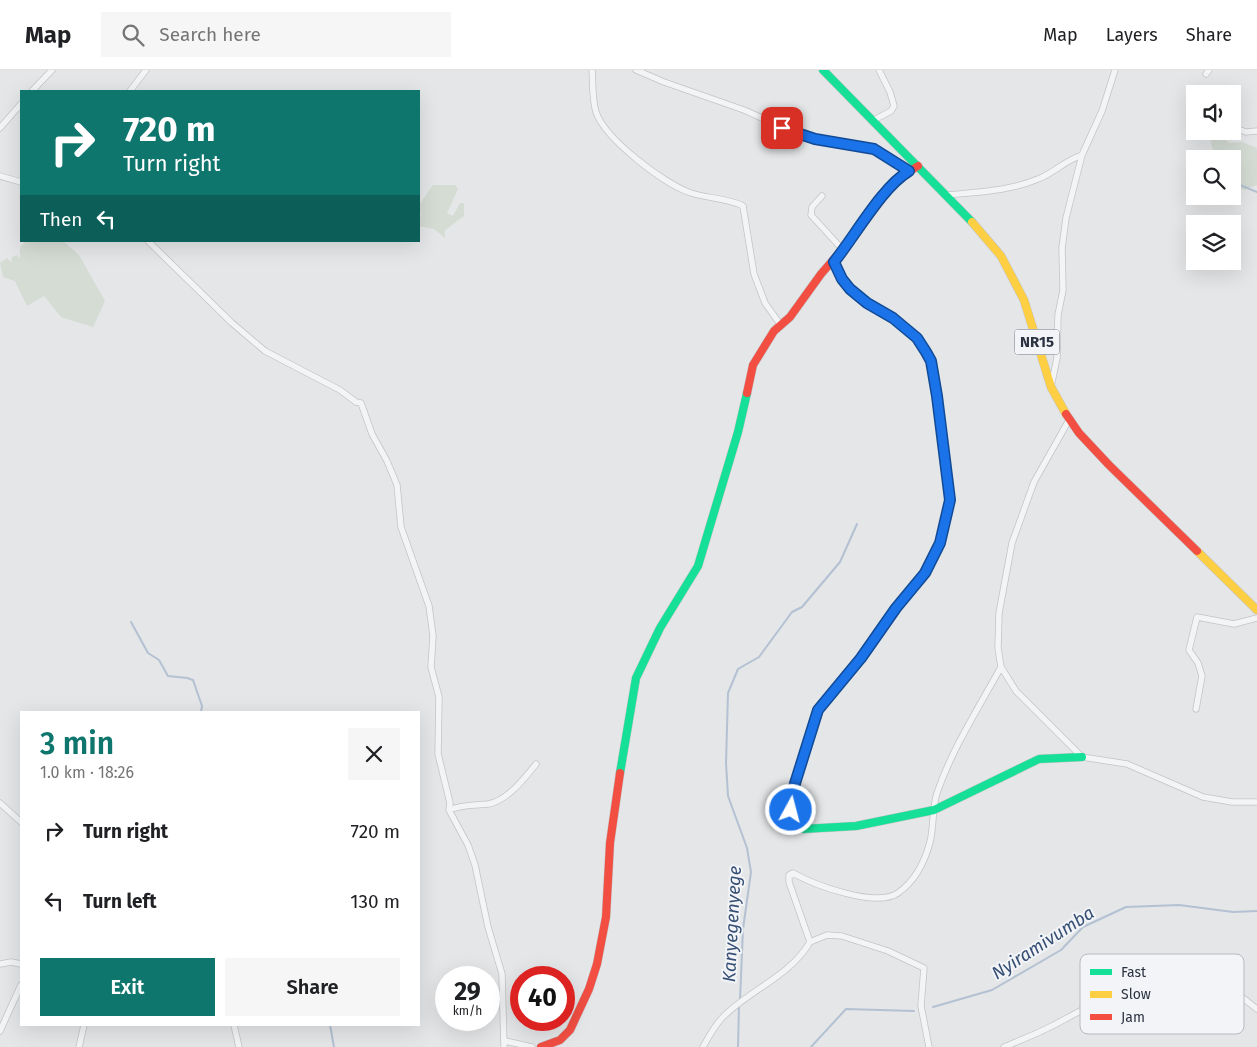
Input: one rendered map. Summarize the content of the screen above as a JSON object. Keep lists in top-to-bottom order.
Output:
{
  "streets": {
    "main road": ["NR15"]
  },
  "water": ["Kanyegenyege", "Nyiramivumba"],
  "legend": ["Fast", "Slow", "Jam"],
  "page": {
    "header": "Map",
    "search": "Search here",
    "nav": ["Map", "Layers", "Share"],
    "turn": ["720 m", "Turn right"],
    "then": "Then",
    "heading": ["3 min", "1.0 km · 18:26"],
    "list": [
      {
        "name": "Turn right",
        "value": "720 m"
      },
      {
        "name": "Turn left",
        "value": "130 m"
      }
    ],
    "buttons": ["Exit", "Share"],
    "speed": "29 km/h",
    "limit": "40"
  }
}
